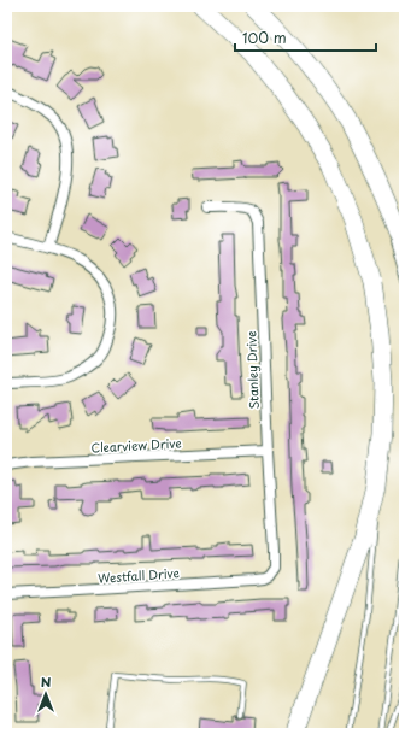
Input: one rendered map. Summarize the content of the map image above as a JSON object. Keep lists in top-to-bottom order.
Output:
{
  "streets": {
    "street": ["Stanley Drive", "Clearview Drive", "Westfall Drive"]
  },
  "crossings": [
    ["Stanley Drive", "Clearview Drive"],
    ["Stanley Drive", "Westfall Drive"]
  ],
  "scale_bar": "100 m",
  "north": "top"
}
